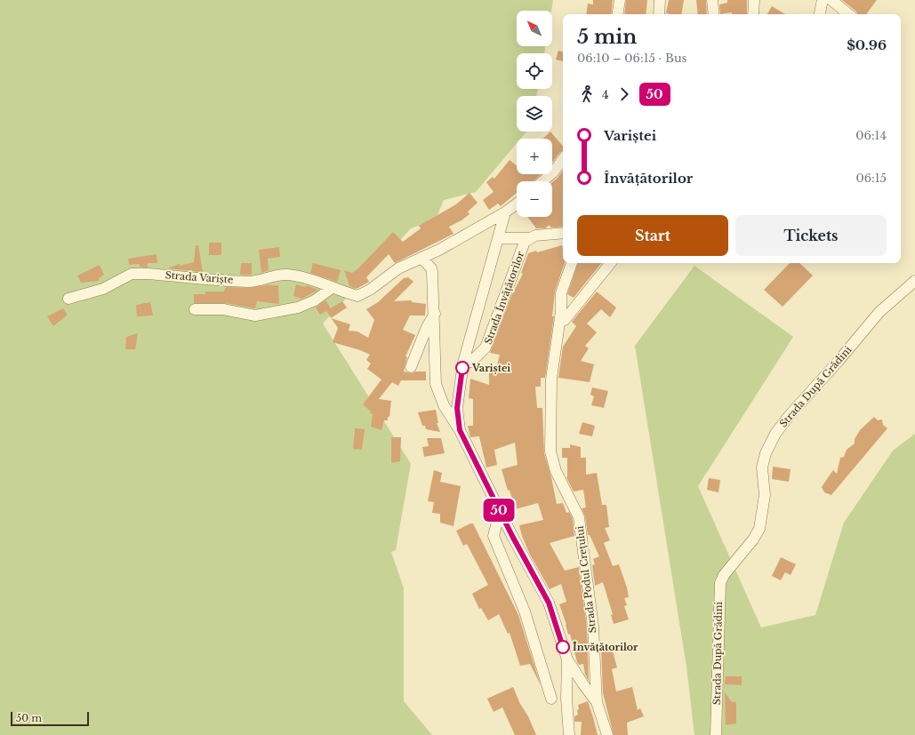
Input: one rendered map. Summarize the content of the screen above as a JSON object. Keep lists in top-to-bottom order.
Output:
{
  "streets": {
    "street": [
      "Strada Variște",
      "Strada Învățătorilor",
      "Strada După Grădini",
      "Strada Podul Crețului"
    ]
  },
  "crossings": [
    ["Strada Variște", "Strada Învățătorilor"],
    ["Strada Învățătorilor", "Strada Podul Crețului"]
  ],
  "places": ["Variștei", "Învățătorilor"],
  "lines": ["bus line 50"],
  "scale_bar": "50 m",
  "north": "top left",
  "page": {
    "on_map": "50",
    "map_buttons": ["+", "−"],
    "heading": ["5 min", "06:10 – 06:15 · Bus", "$0.96"],
    "legs": ["4", "50"],
    "list": [
      {
        "name": "Variștei",
        "value": "06:14"
      },
      {
        "name": "Învățătorilor",
        "value": "06:15"
      }
    ],
    "buttons": ["Start", "Tickets"],
    "scale": "50 m"
  }
}
